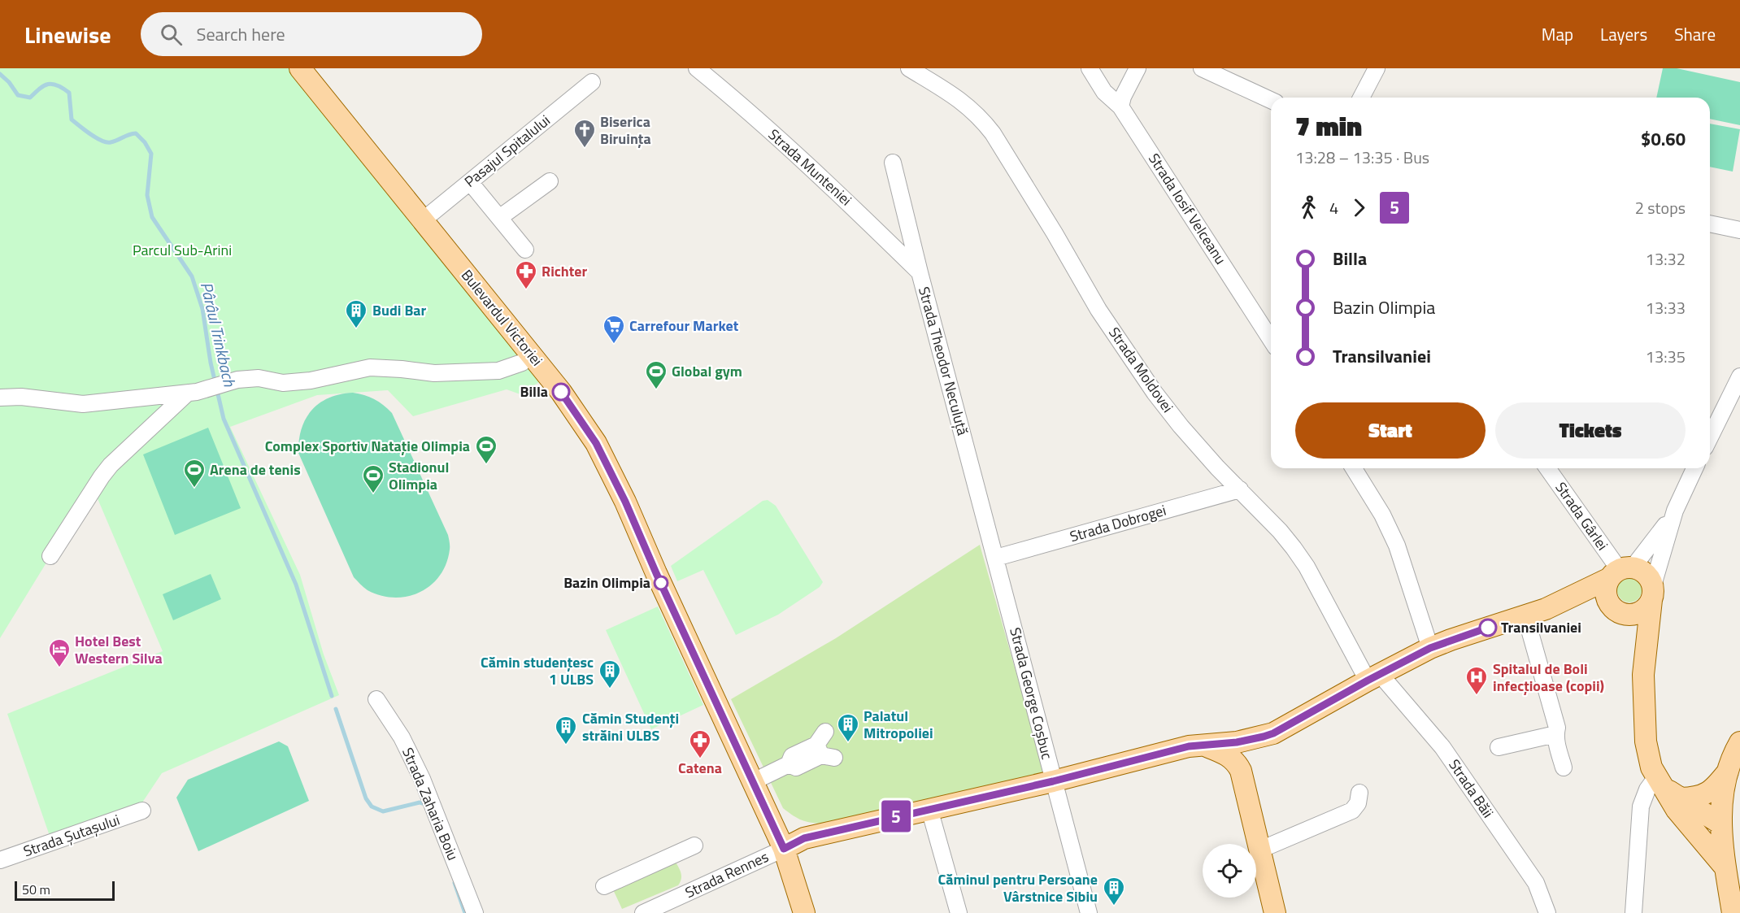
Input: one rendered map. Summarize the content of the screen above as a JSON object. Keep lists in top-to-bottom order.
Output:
{
  "streets": {
    "main road": ["Bulevardul Victoriei"],
    "street": [
      "Pasajul Spitalului",
      "Strada Munteniei",
      "Strada Iosif Velceanu",
      "Strada Theodor Neculuță",
      "Strada Moldovei",
      "Strada Gârlei",
      "Strada Dobrogei",
      "Strada George Coșbuc",
      "Strada Băii",
      "Strada Zaharia Boiu",
      "Strada Șutașului",
      "Strada Rennes"
    ]
  },
  "crossings": [
    ["Pasajul Spitalului", "Bulevardul Victoriei"],
    ["Strada Munteniei", "Strada Theodor Neculuță"],
    ["Bulevardul Victoriei", "Strada Rennes"],
    ["Strada Theodor Neculuță", "Strada Dobrogei"],
    ["Strada Theodor Neculuță", "Strada George Coșbuc"],
    ["Strada Moldovei", "Strada Dobrogei"],
    ["Strada Moldovei", "Strada Băii"],
    ["Strada Dobrogei", "Strada George Coșbuc"]
  ],
  "water": ["Pârâul Trinkbach"],
  "parks": ["Parcul Sub-Arini"],
  "places": {
    "church": ["Biserica Biruința"],
    "pharmacy": ["Richter", "Catena"],
    "building": [
      "Budi Bar",
      "Cămin studențesc 1 ULBS",
      "Palatul Mitropoliei",
      "Cămin Studenți străini ULBS",
      "Căminul pentru Persoane Vârstnice Sibiu"
    ],
    "supermarket": ["Carrefour Market"],
    "sports": [
      "Global gym",
      "Complex Sportiv Natație Olimpia",
      "Arena de tenis",
      "Stadionul Olimpia"
    ],
    "other": ["Billa", "Bazin Olimpia", "Transilvaniei"],
    "hotel": ["Hotel Best Western Silva"],
    "hospital": ["Spitalul de Boli infecțioase (copii)"]
  },
  "lines": ["bus line 5"],
  "scale_bar": "50 m",
  "page": {
    "header": "Linewise",
    "search": "Search here",
    "nav": ["Map", "Layers", "Share"],
    "on_map": "5",
    "heading": ["7 min", "13:28 – 13:35 · Bus", "$0.60"],
    "legs": ["4", "5", "2 stops"],
    "list": [
      {
        "name": "Billa",
        "value": "13:32"
      },
      {
        "name": "Bazin Olimpia",
        "value": "13:33"
      },
      {
        "name": "Transilvaniei",
        "value": "13:35"
      }
    ],
    "buttons": ["Start", "Tickets"],
    "scale": "50 m"
  }
}
